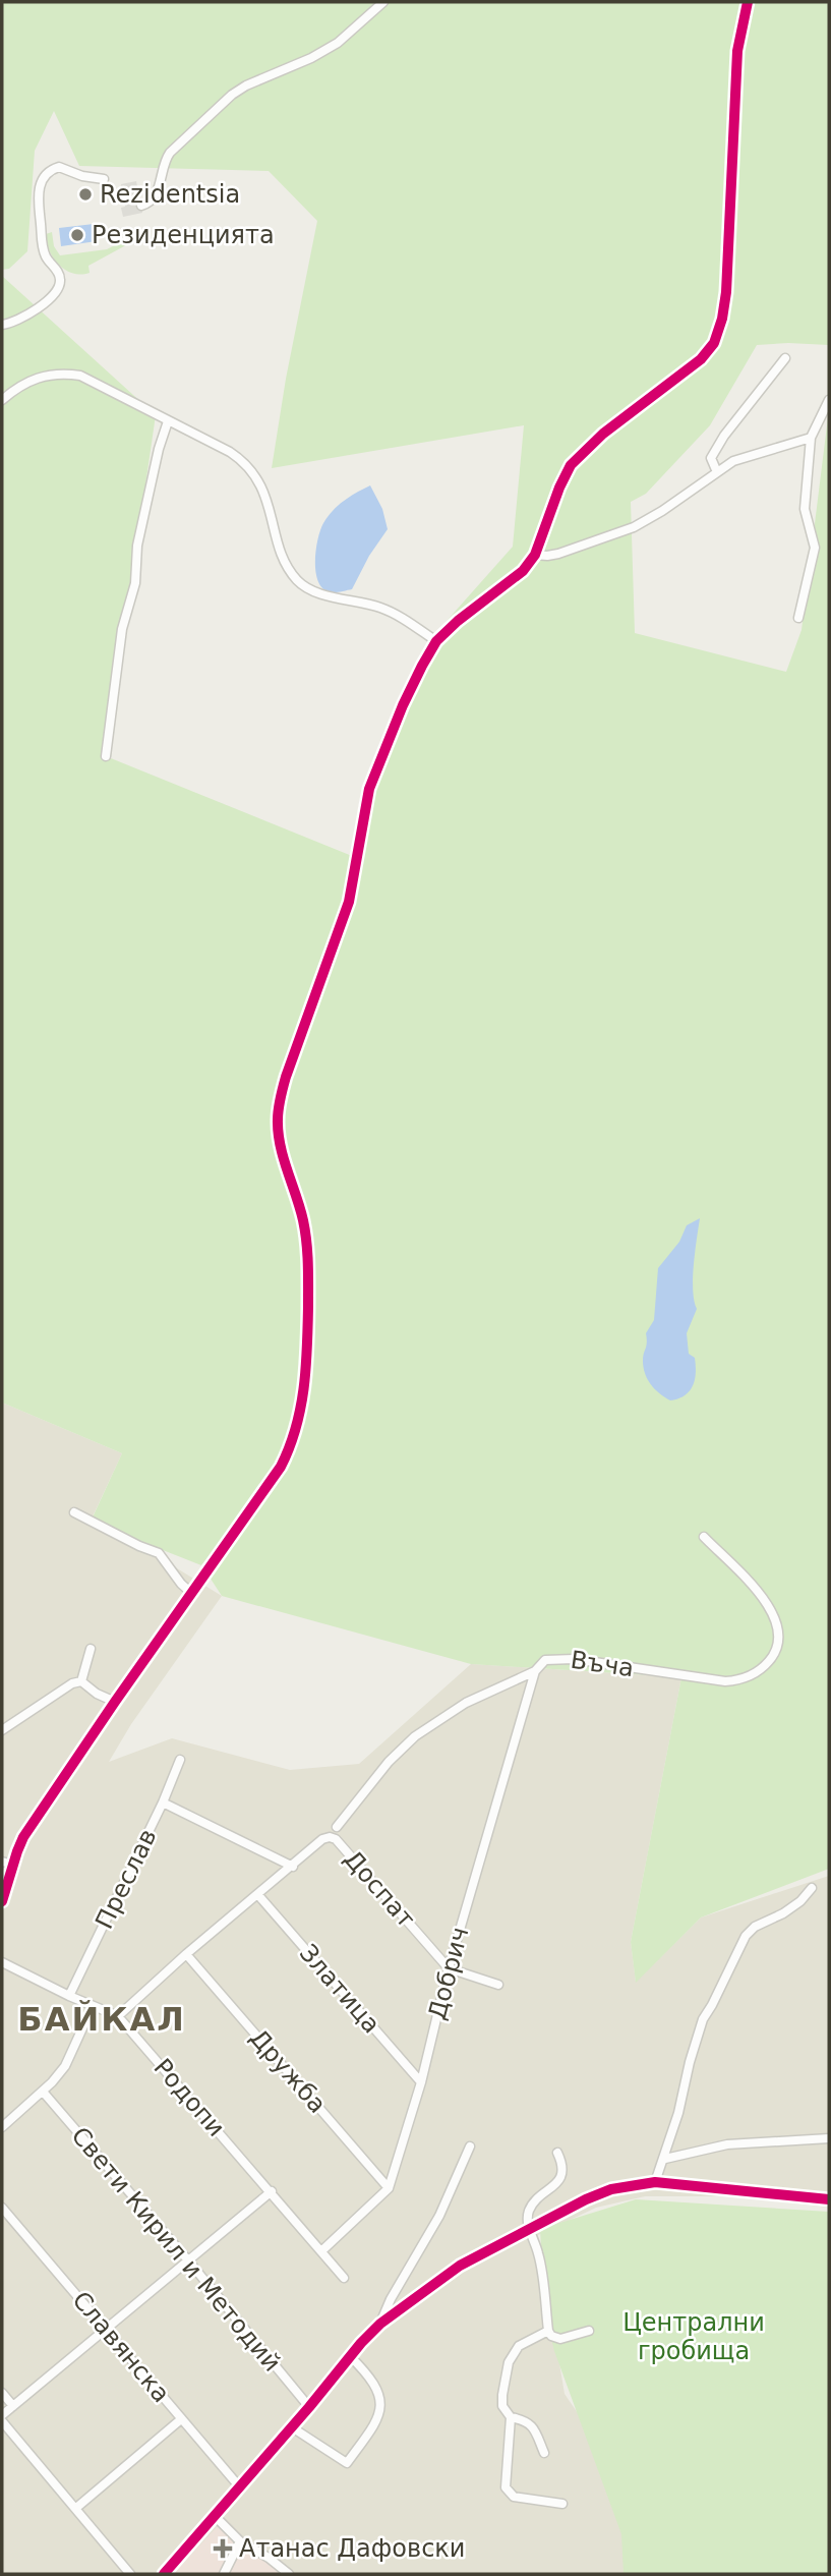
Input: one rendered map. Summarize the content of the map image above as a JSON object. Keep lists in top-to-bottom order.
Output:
{
  "streets": {
    "street": [
      "Въча",
      "Преслав",
      "Доспат",
      "Добрич",
      "Златица",
      "Дружба",
      "Родопи",
      "Свети Кирил и Методий",
      "Славянска"
    ]
  },
  "crossings": [
    ["Въча", "Добрич"],
    ["Преслав", "Родопи"],
    ["Доспат", "Добрич"],
    ["Добрич", "Златица"],
    ["Добрич", "Дружба"],
    ["Добрич", "Родопи"]
  ],
  "districts": ["БАЙКАЛ"],
  "parks": ["Централни гробища"],
  "places": {
    "other": ["Rezidentsia", "Резиденцията"],
    "health": ["Атанас Дафовски"]
  }
}
